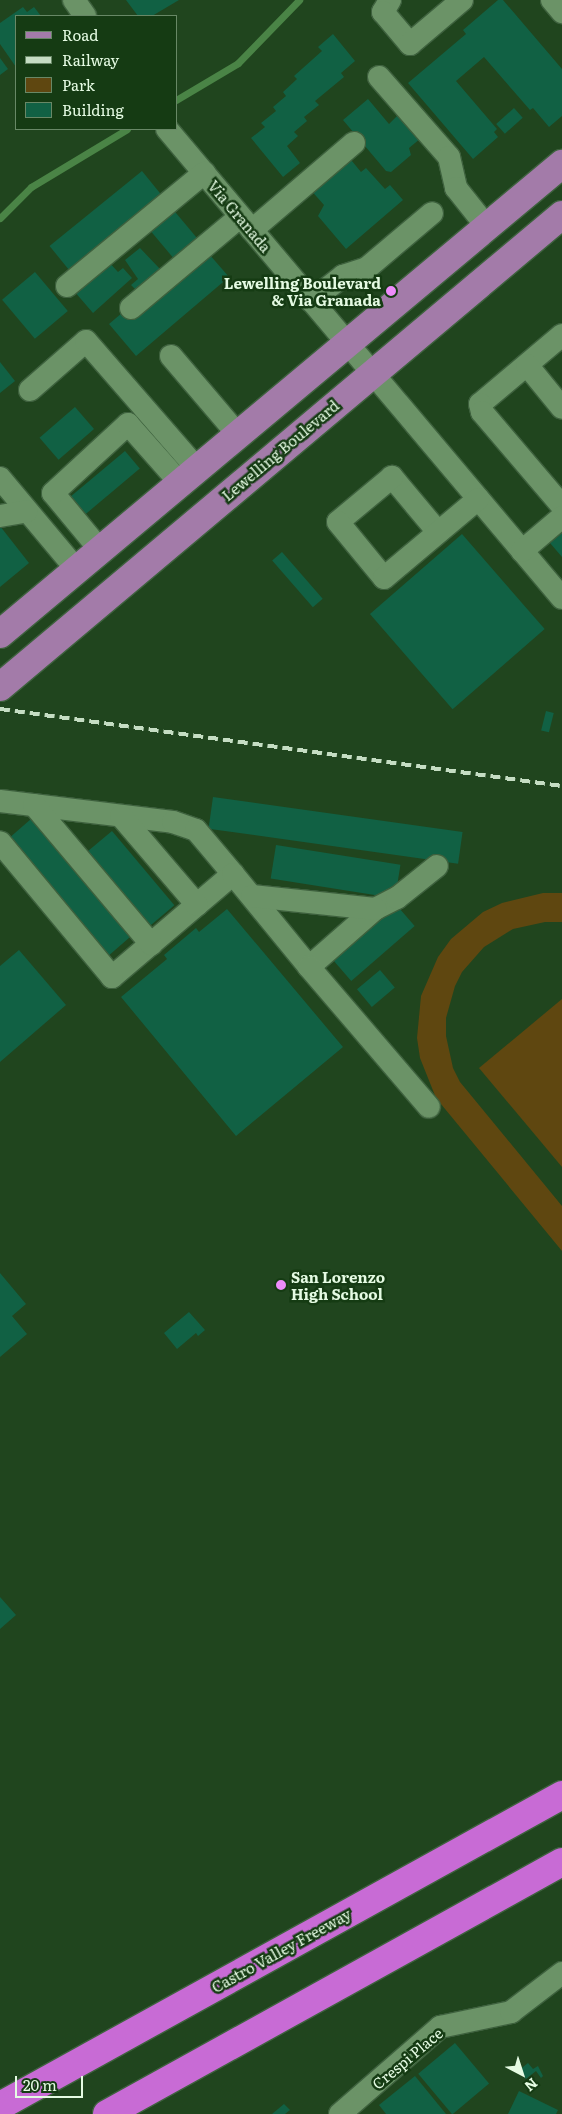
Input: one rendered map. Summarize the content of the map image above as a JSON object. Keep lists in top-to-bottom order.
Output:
{
  "streets": {
    "highway": ["Castro Valley Freeway"],
    "main road": ["Lewelling Boulevard"],
    "street": ["Via Granada", "Crespi Place"]
  },
  "crossings": [
    ["Via Granada", "Lewelling Boulevard"]
  ],
  "places": ["Lewelling Boulevard & Via Granada", "San Lorenzo High School"],
  "legend": [
    "Road",
    "Railway",
    "Park",
    "Building"
  ],
  "scale_bar": "20 m",
  "north": "bottom right"
}
